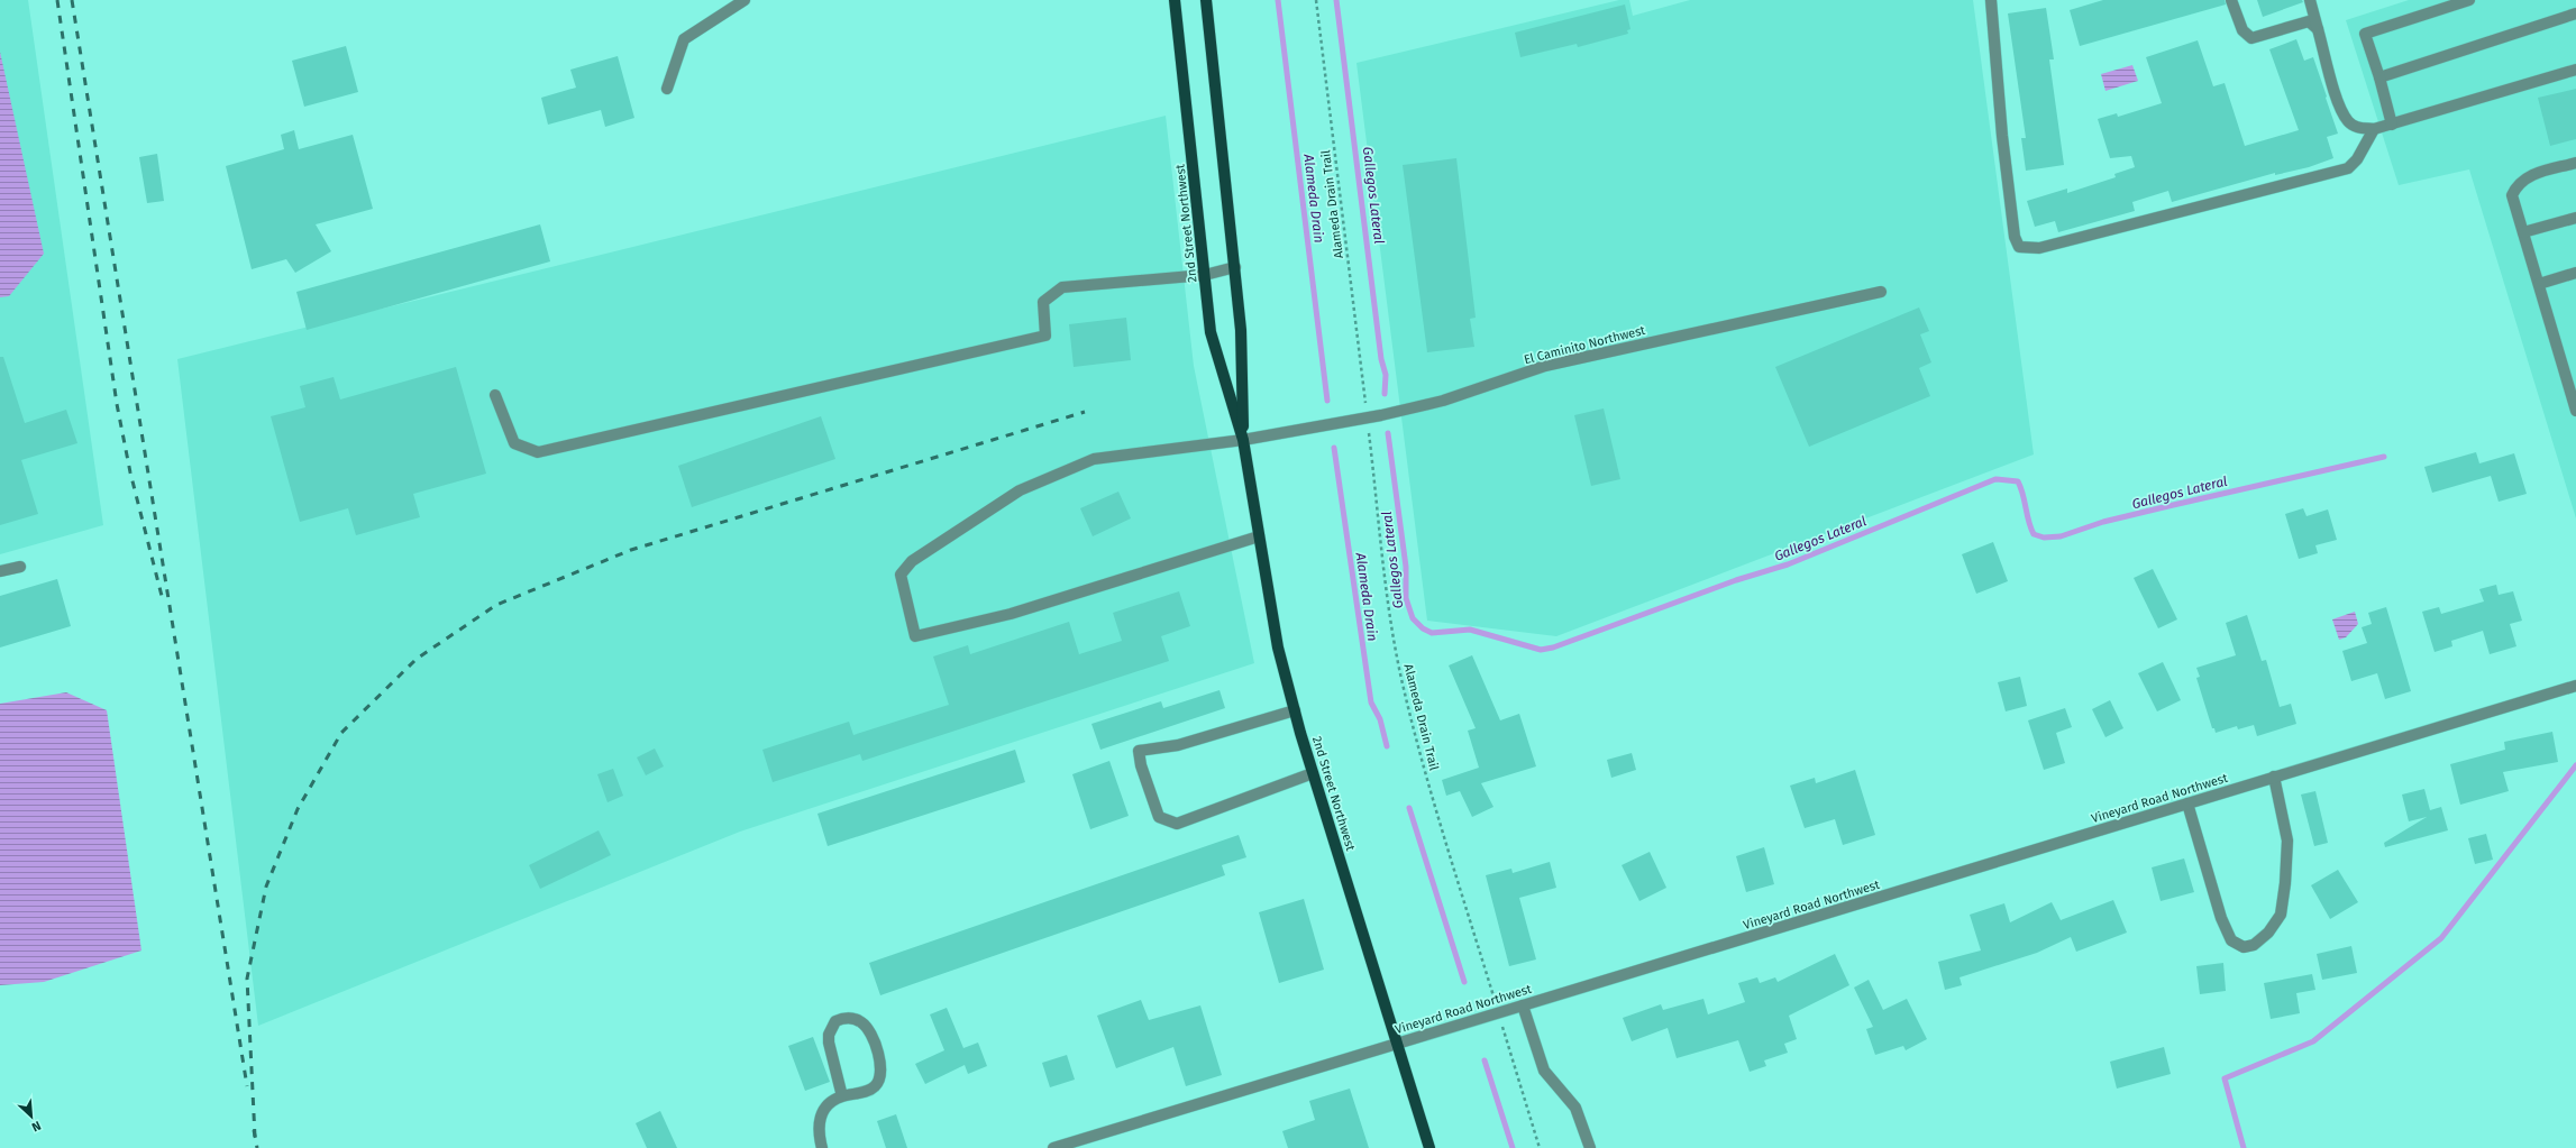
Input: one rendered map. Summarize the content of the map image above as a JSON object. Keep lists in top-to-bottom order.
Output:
{
  "streets": {
    "main road": ["2nd Street Northwest"],
    "street": ["El Caminito Northwest", "Vineyard Road Northwest"],
    "path": ["Alameda Drain Trail"]
  },
  "crossings": [
    ["2nd Street Northwest", "El Caminito Northwest"],
    ["2nd Street Northwest", "Vineyard Road Northwest"]
  ],
  "water": ["Gallegos Lateral", "Alameda Drain"],
  "north": "bottom right"
}
